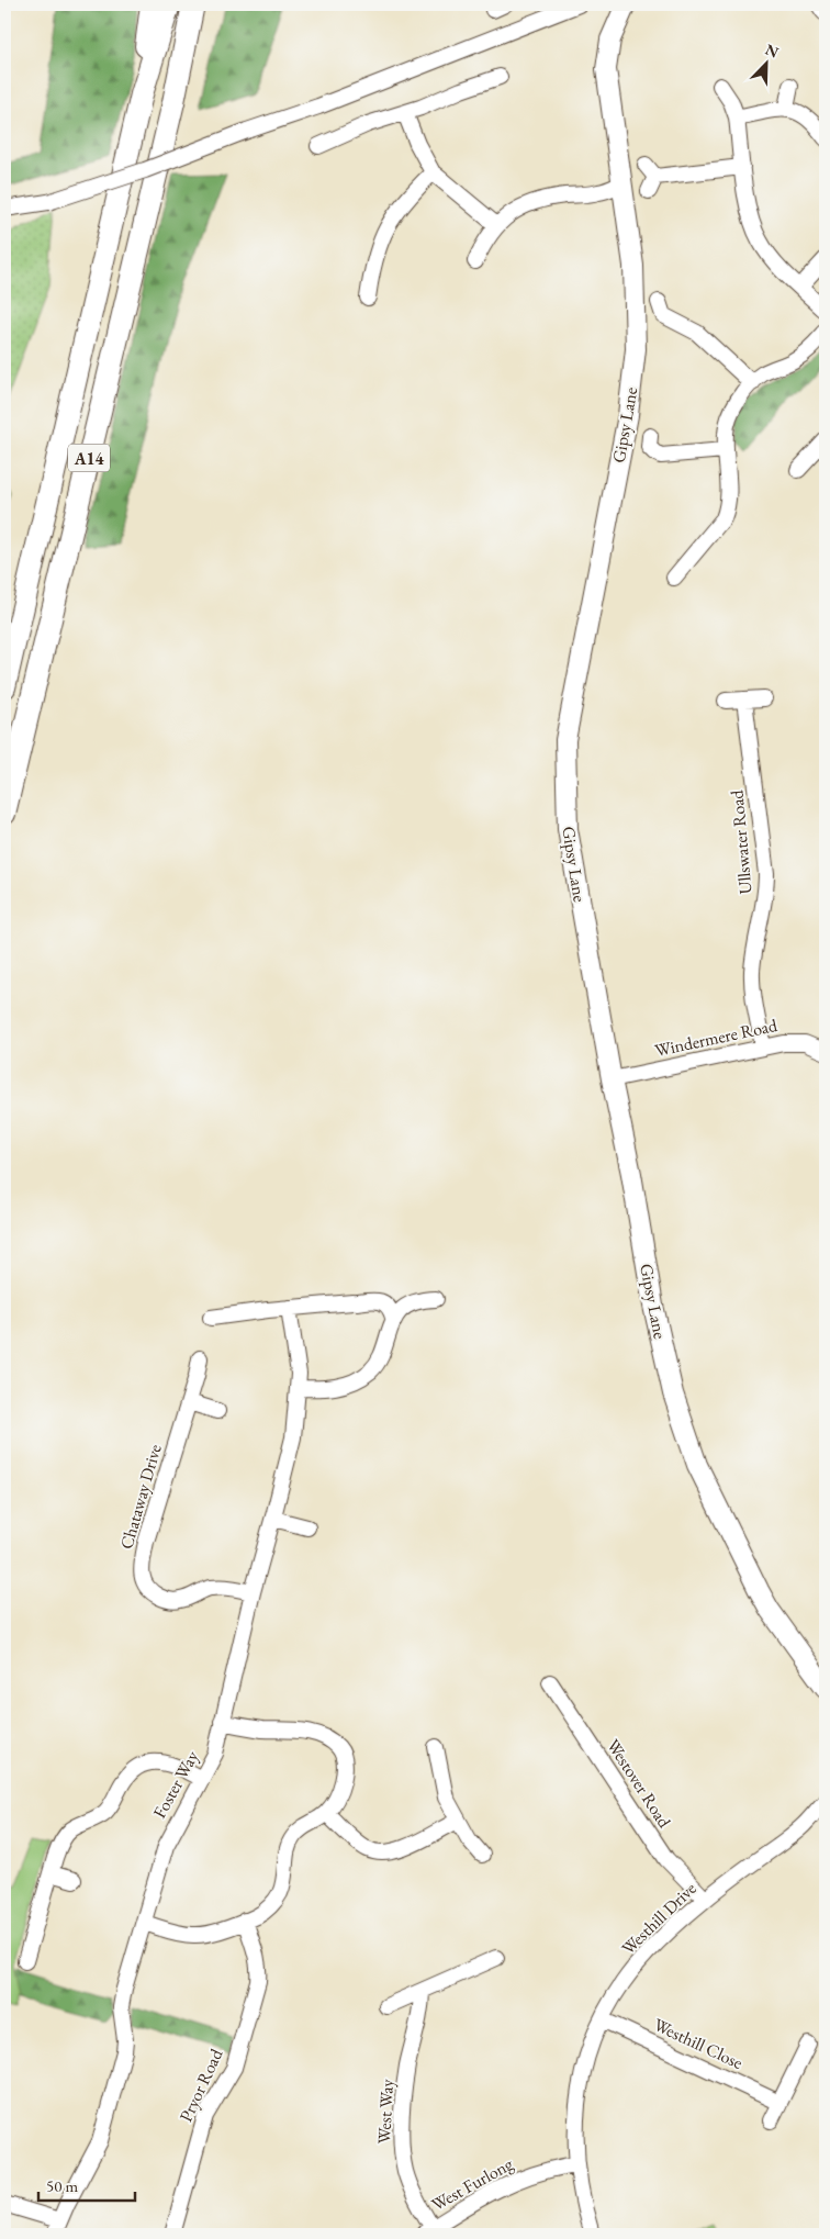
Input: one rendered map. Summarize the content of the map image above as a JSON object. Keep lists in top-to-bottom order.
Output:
{
  "streets": {
    "highway": ["A14"],
    "main road": ["Gipsy Lane"],
    "street": [
      "Ullswater Road",
      "Windermere Road",
      "Chataway Drive",
      "Westover Road",
      "Foster Way",
      "Westhill Drive",
      "Westhill Close",
      "Pryor Road",
      "West Way",
      "West Furlong"
    ]
  },
  "crossings": [
    ["Gipsy Lane", "Windermere Road"],
    ["Ullswater Road", "Windermere Road"],
    ["Chataway Drive", "Foster Way"],
    ["Westover Road", "Westhill Drive"],
    ["Westhill Drive", "Westhill Close"],
    ["Westhill Drive", "West Furlong"],
    ["West Way", "West Furlong"]
  ],
  "scale_bar": "50 m",
  "north": "top right"
}
